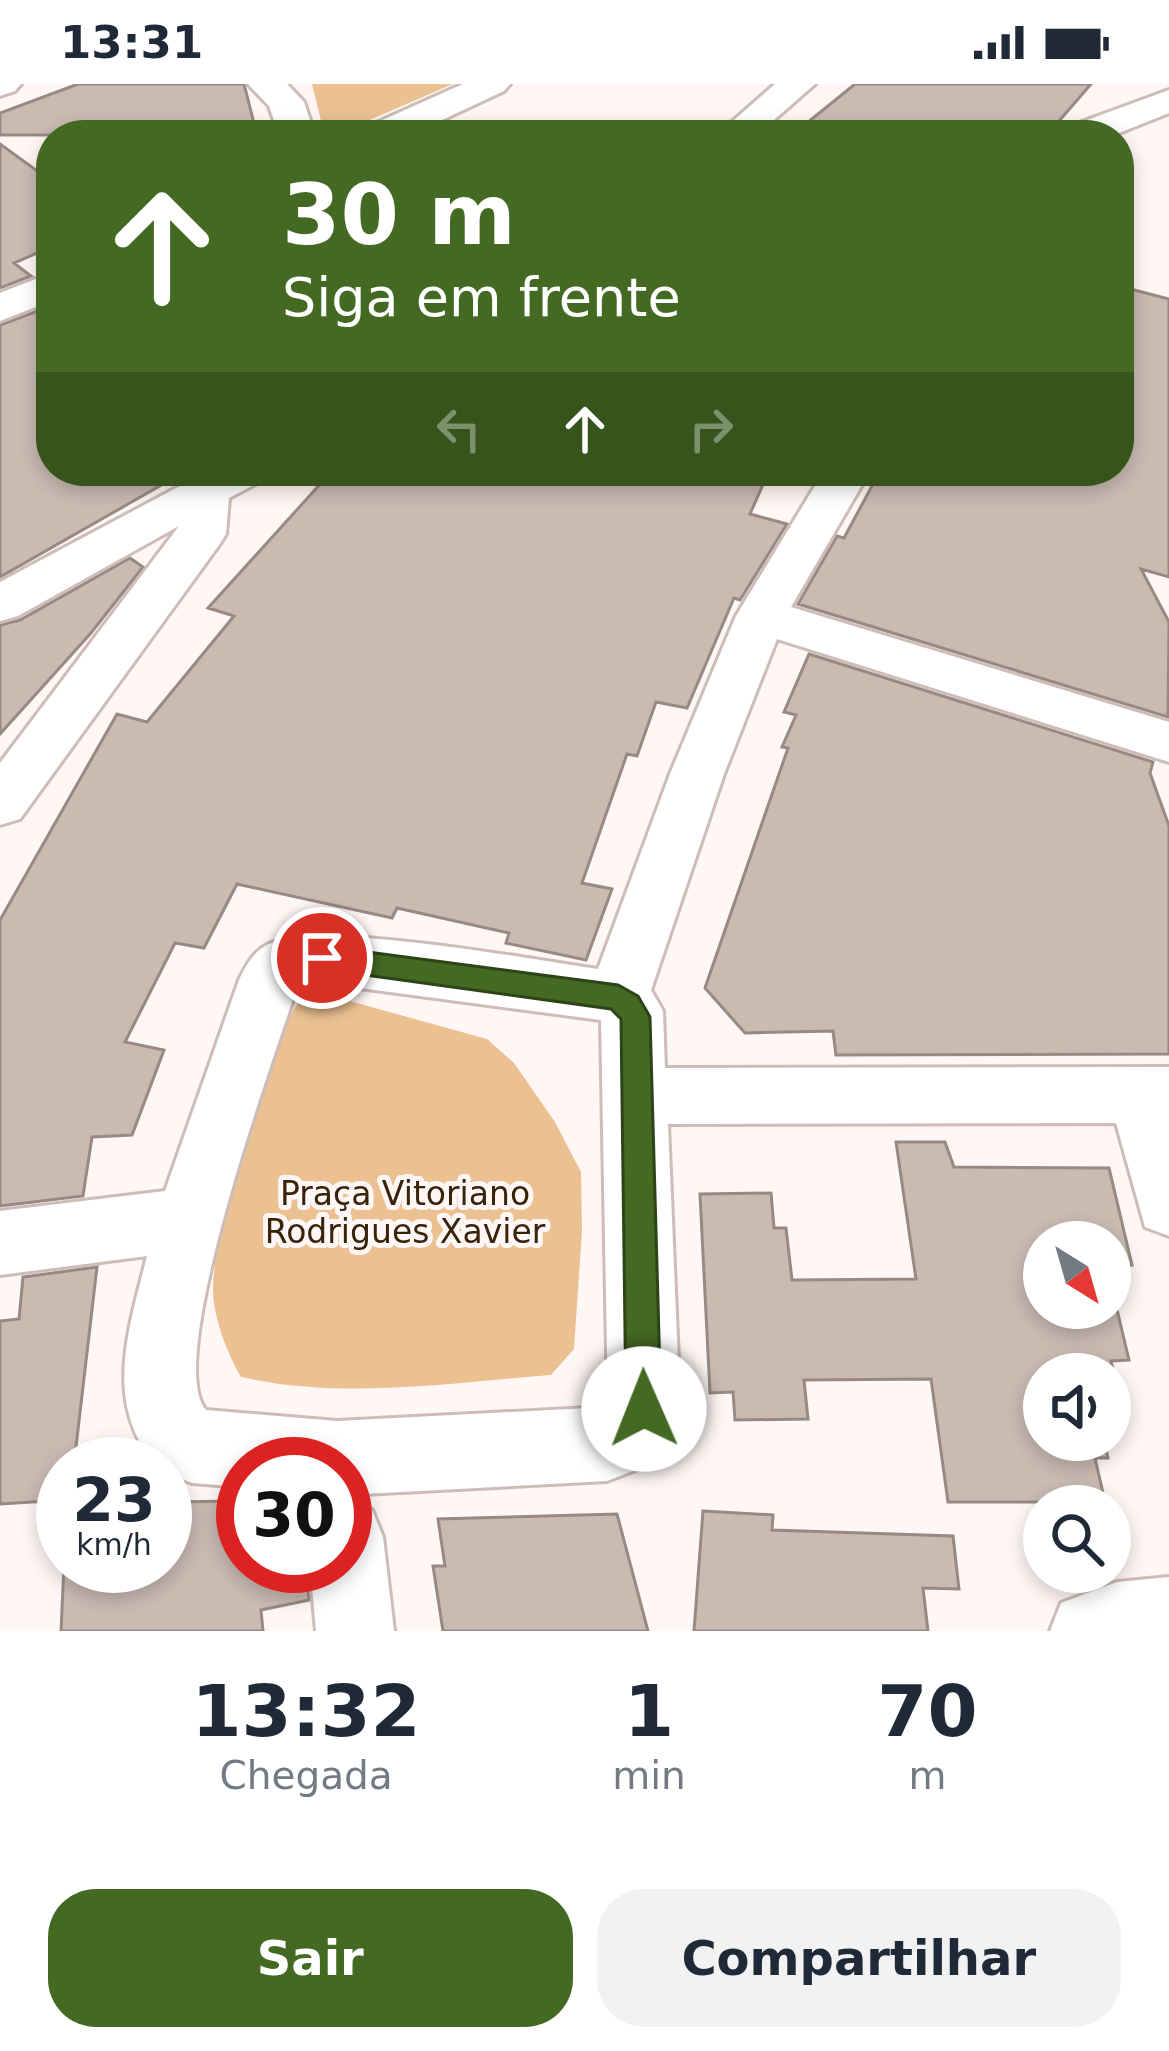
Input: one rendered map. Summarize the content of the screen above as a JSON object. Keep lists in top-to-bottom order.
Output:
{
  "parks": ["Praça Vitoriano Rodrigues Xavier"],
  "north": "bottom right",
  "page": {
    "status": "13:31",
    "turn": ["30 m", "Siga em frente"],
    "speed": "23 km/h",
    "limit": "30",
    "eta": [
      "13:32",
      "Chegada",
      "1",
      "min",
      "70",
      "m"
    ],
    "buttons": ["Sair", "Compartilhar"]
  }
}
